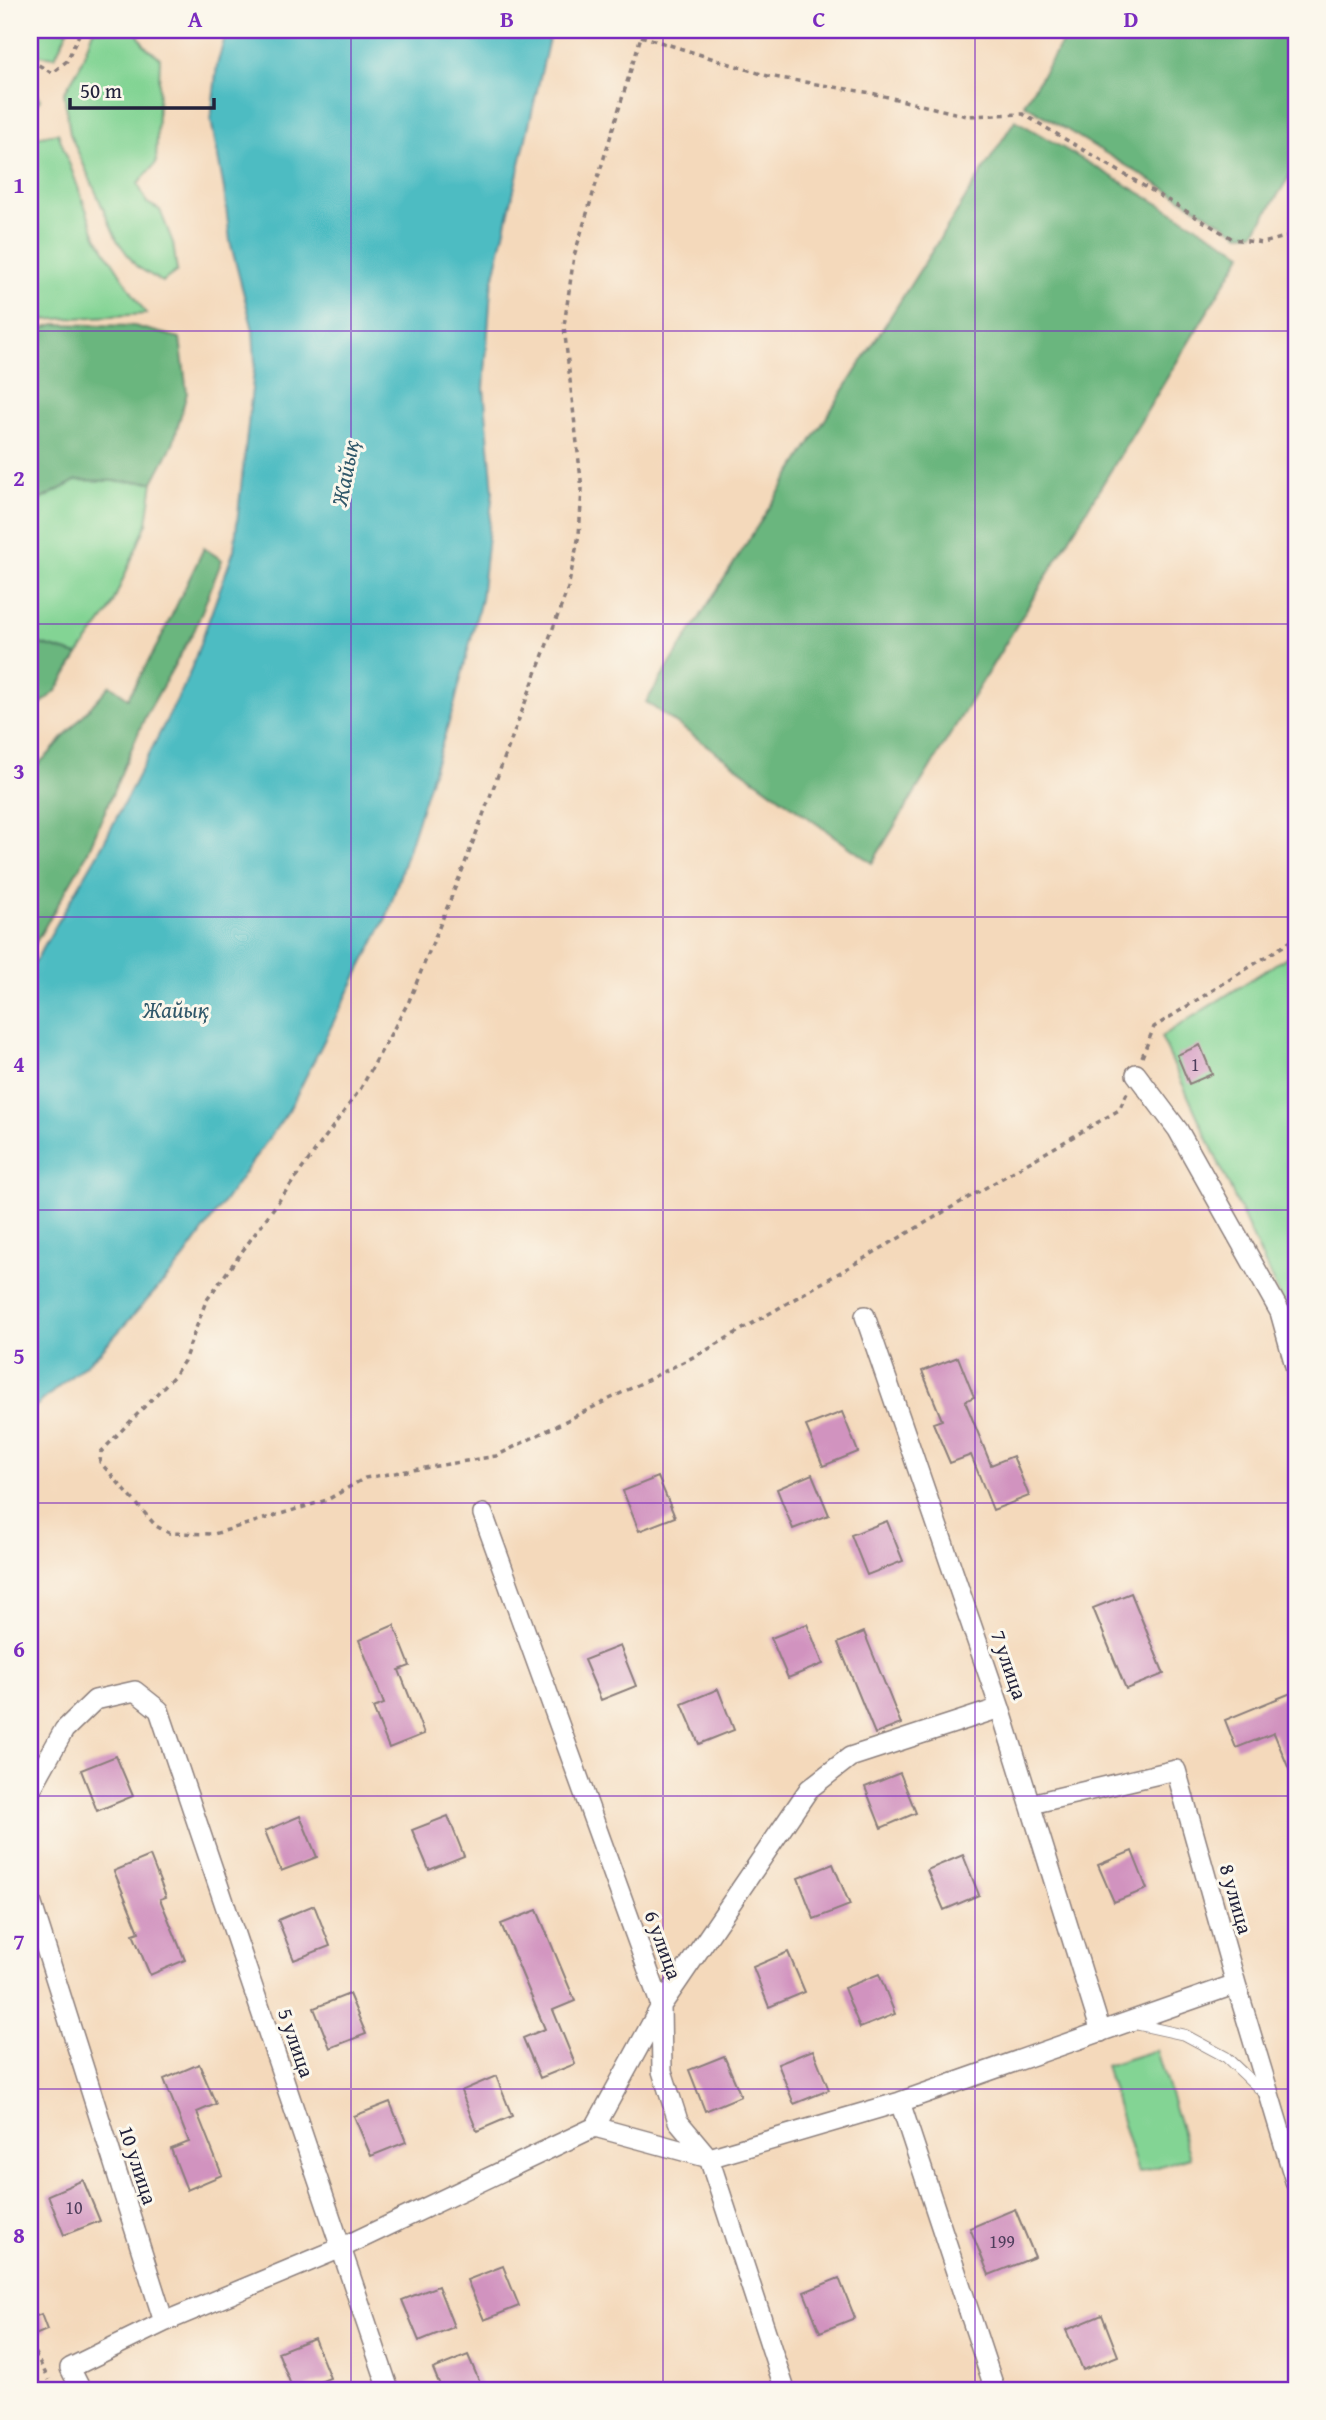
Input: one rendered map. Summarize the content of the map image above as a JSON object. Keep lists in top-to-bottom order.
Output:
{
  "streets": {
    "street": [
      "7 улица",
      "8 улица",
      "6 улица",
      "5 улица",
      "10 улица"
    ]
  },
  "crossings": [
    ["7 улица", "8 улица"]
  ],
  "water": ["Жайық"],
  "house_numbers": ["1", "10", "199"],
  "scale_bar": "50 m",
  "grid": {
    "columns": [
      "A",
      "B",
      "C",
      "D"
    ],
    "rows": [
      "1",
      "2",
      "3",
      "4",
      "5",
      "6",
      "7",
      "8"
    ]
  }
}
